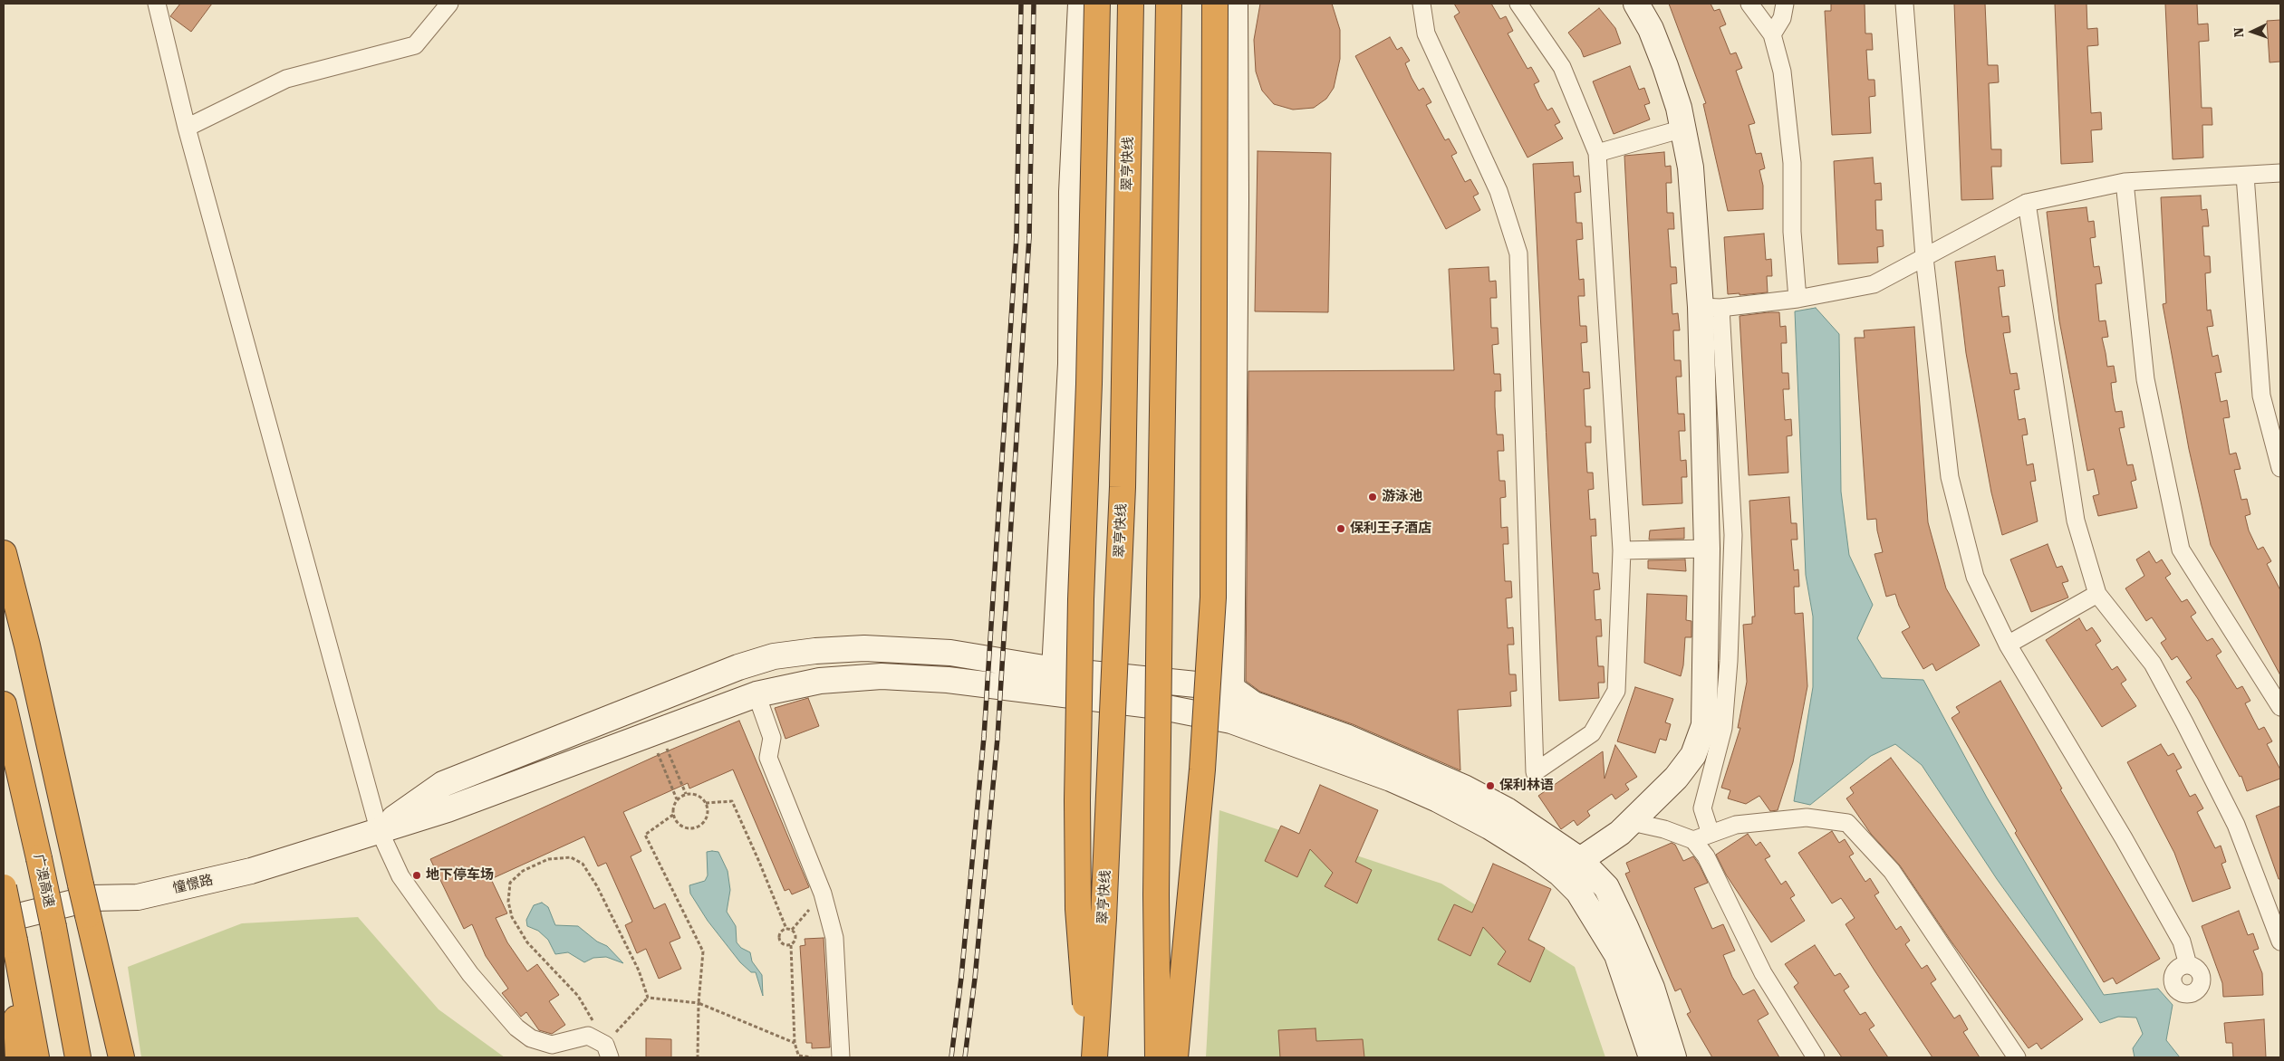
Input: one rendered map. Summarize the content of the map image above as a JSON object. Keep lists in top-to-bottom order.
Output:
{
  "streets": {
    "highway": ["翠亨快线", "广澳高速"],
    "street": ["憧憬路"]
  },
  "places": [
    "游泳池",
    "保利王子酒店",
    "保利林语",
    "地下停车场"
  ],
  "north": "left"
}
